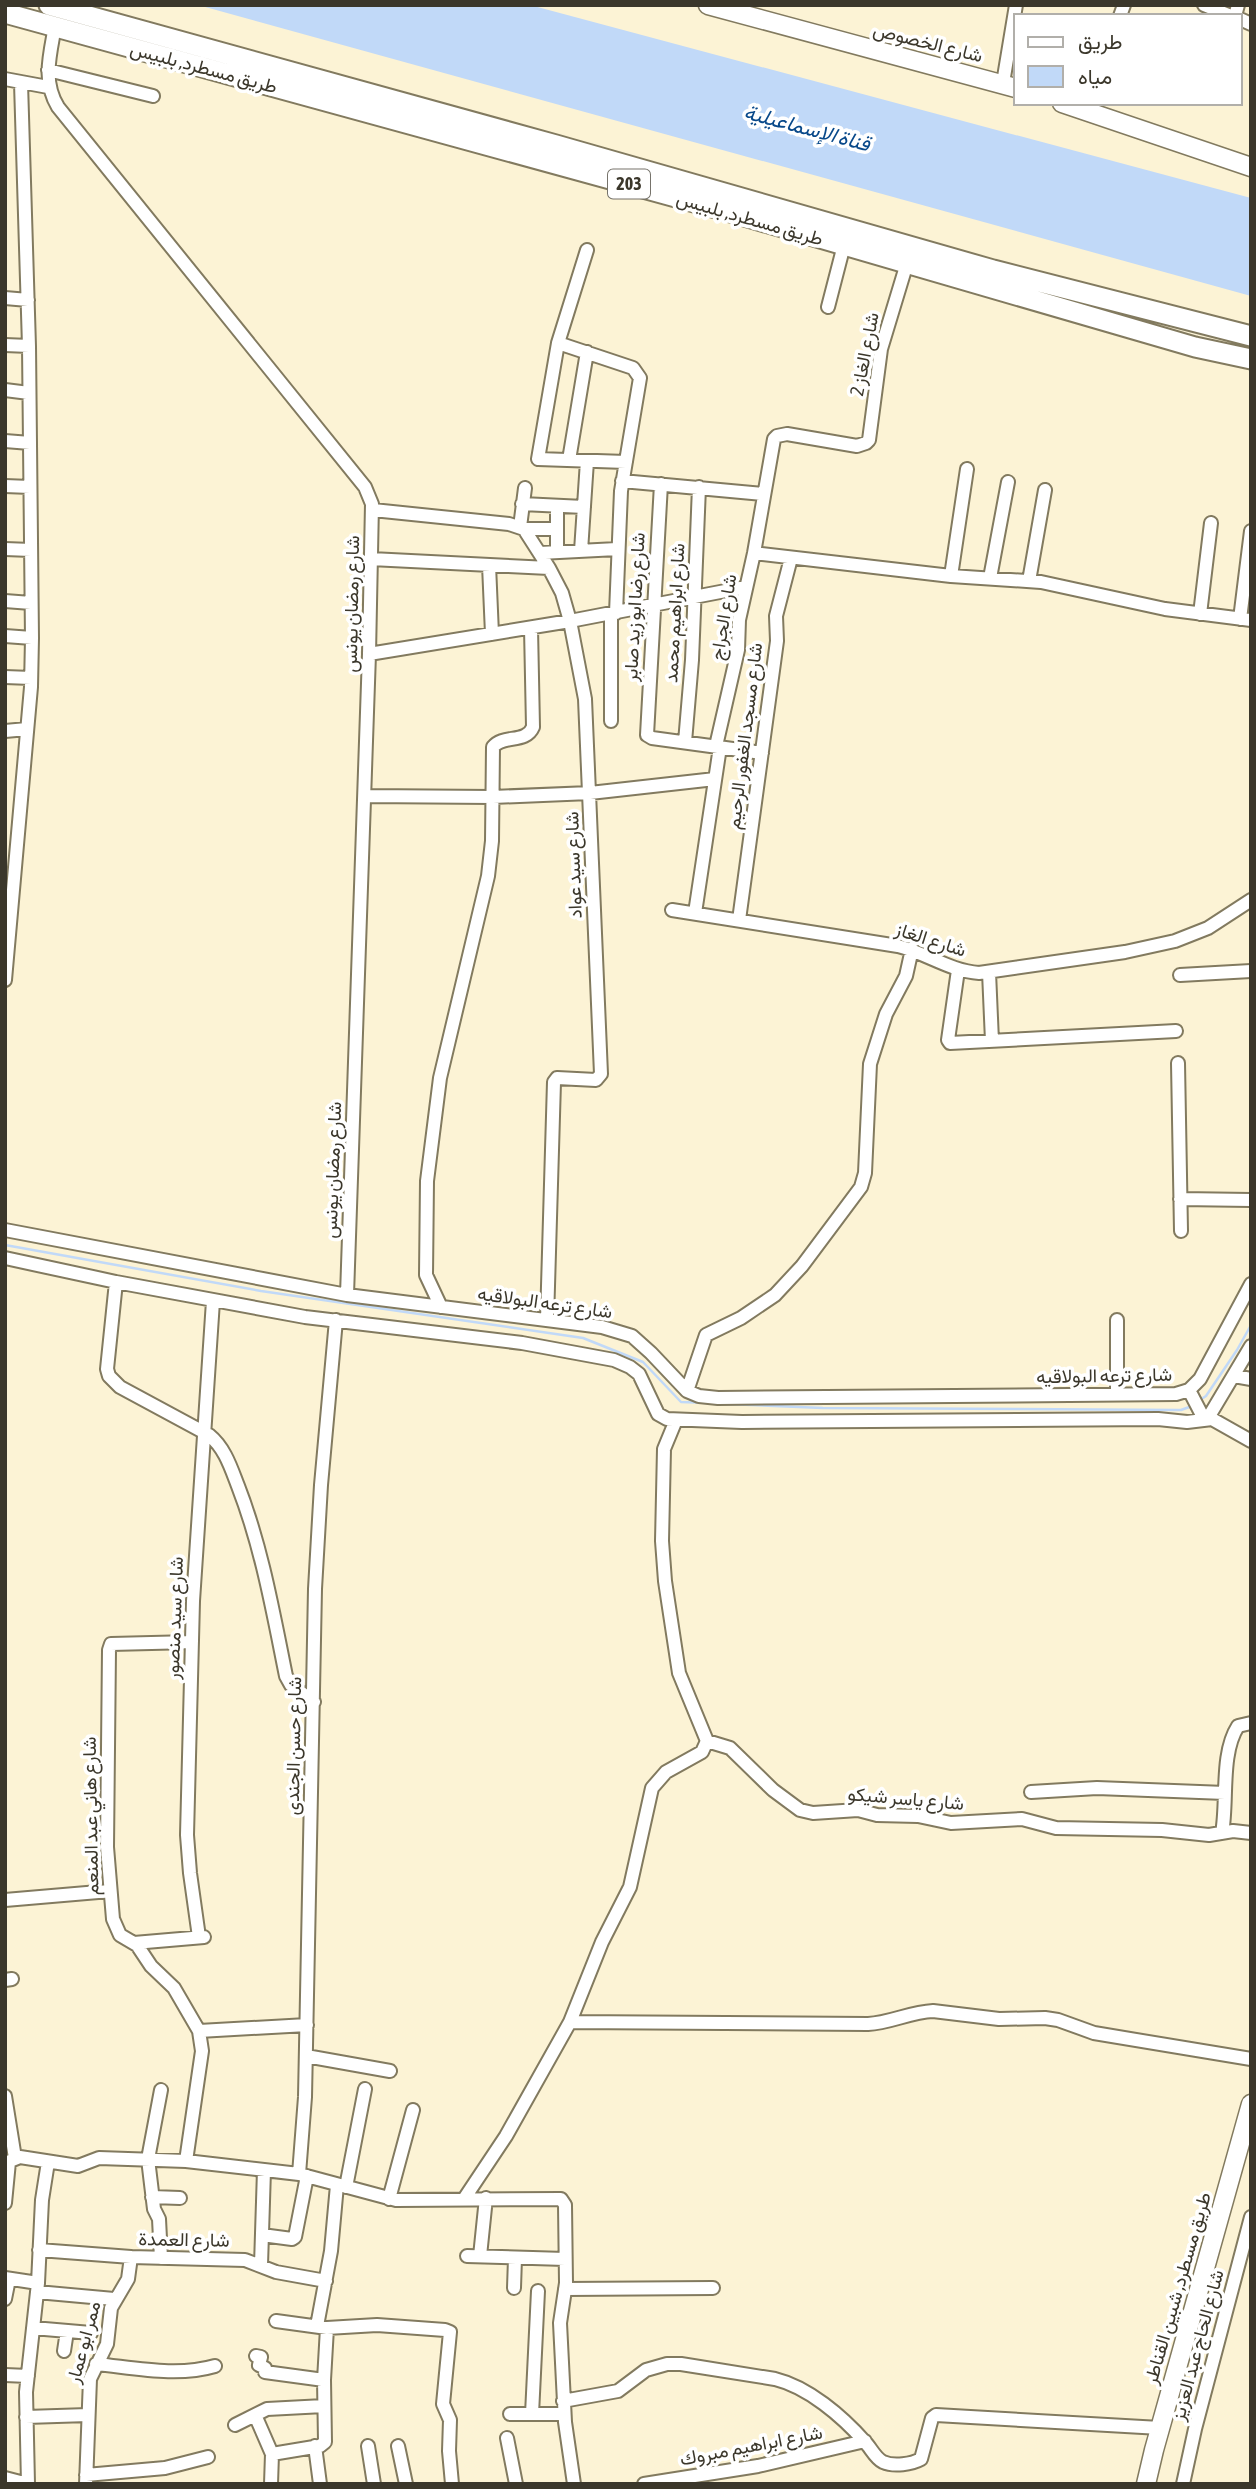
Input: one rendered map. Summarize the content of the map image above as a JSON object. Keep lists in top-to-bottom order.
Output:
{
  "streets": {
    "main road": [
      "شارع الخصوص",
      "طريق مسطرد, بلبيس",
      "203",
      "طريق مسطرد, شبين القناطر"
    ],
    "street": [
      "شارع الغاز 2",
      "شارع رمضان يونس",
      "شارع رضا ابو زيد صابر",
      "شارع ابراهيم محمد",
      "شارع الجراج",
      "شارع مسجد الغفور الرحيم",
      "شارع سيد عواد",
      "شارع الغاز",
      "شارع ترعه البولاقيه",
      "شارع سيد منصور",
      "شارع حسن الجندى",
      "شارع ياسر شيكو",
      "شارع هاني عبد المنعم",
      "شارع العمدة",
      "ممر ابو عمار",
      "شارع الحاج عبد العزيز",
      "شارع ابراهيم مبروك"
    ]
  },
  "crossings": [
    ["طريق مسطرد, بلبيس", "شارع الغاز 2"],
    ["شارع الغاز 2", "شارع الجراج"],
    ["شارع رمضان يونس", "شارع ترعه البولاقيه"],
    ["شارع رضا ابو زيد صابر", "شارع ابراهيم محمد"],
    ["شارع الجراج", "شارع الغاز"],
    ["شارع مسجد الغفور الرحيم", "شارع الغاز"],
    ["شارع سيد عواد", "شارع ترعه البولاقيه"],
    ["شارع سيد منصور", "شارع هاني عبد المنعم"],
    ["شارع العمدة", "ممر ابو عمار"]
  ],
  "water": ["قناة الإسماعيلية"],
  "legend": ["طريق", "مياه"]
}
